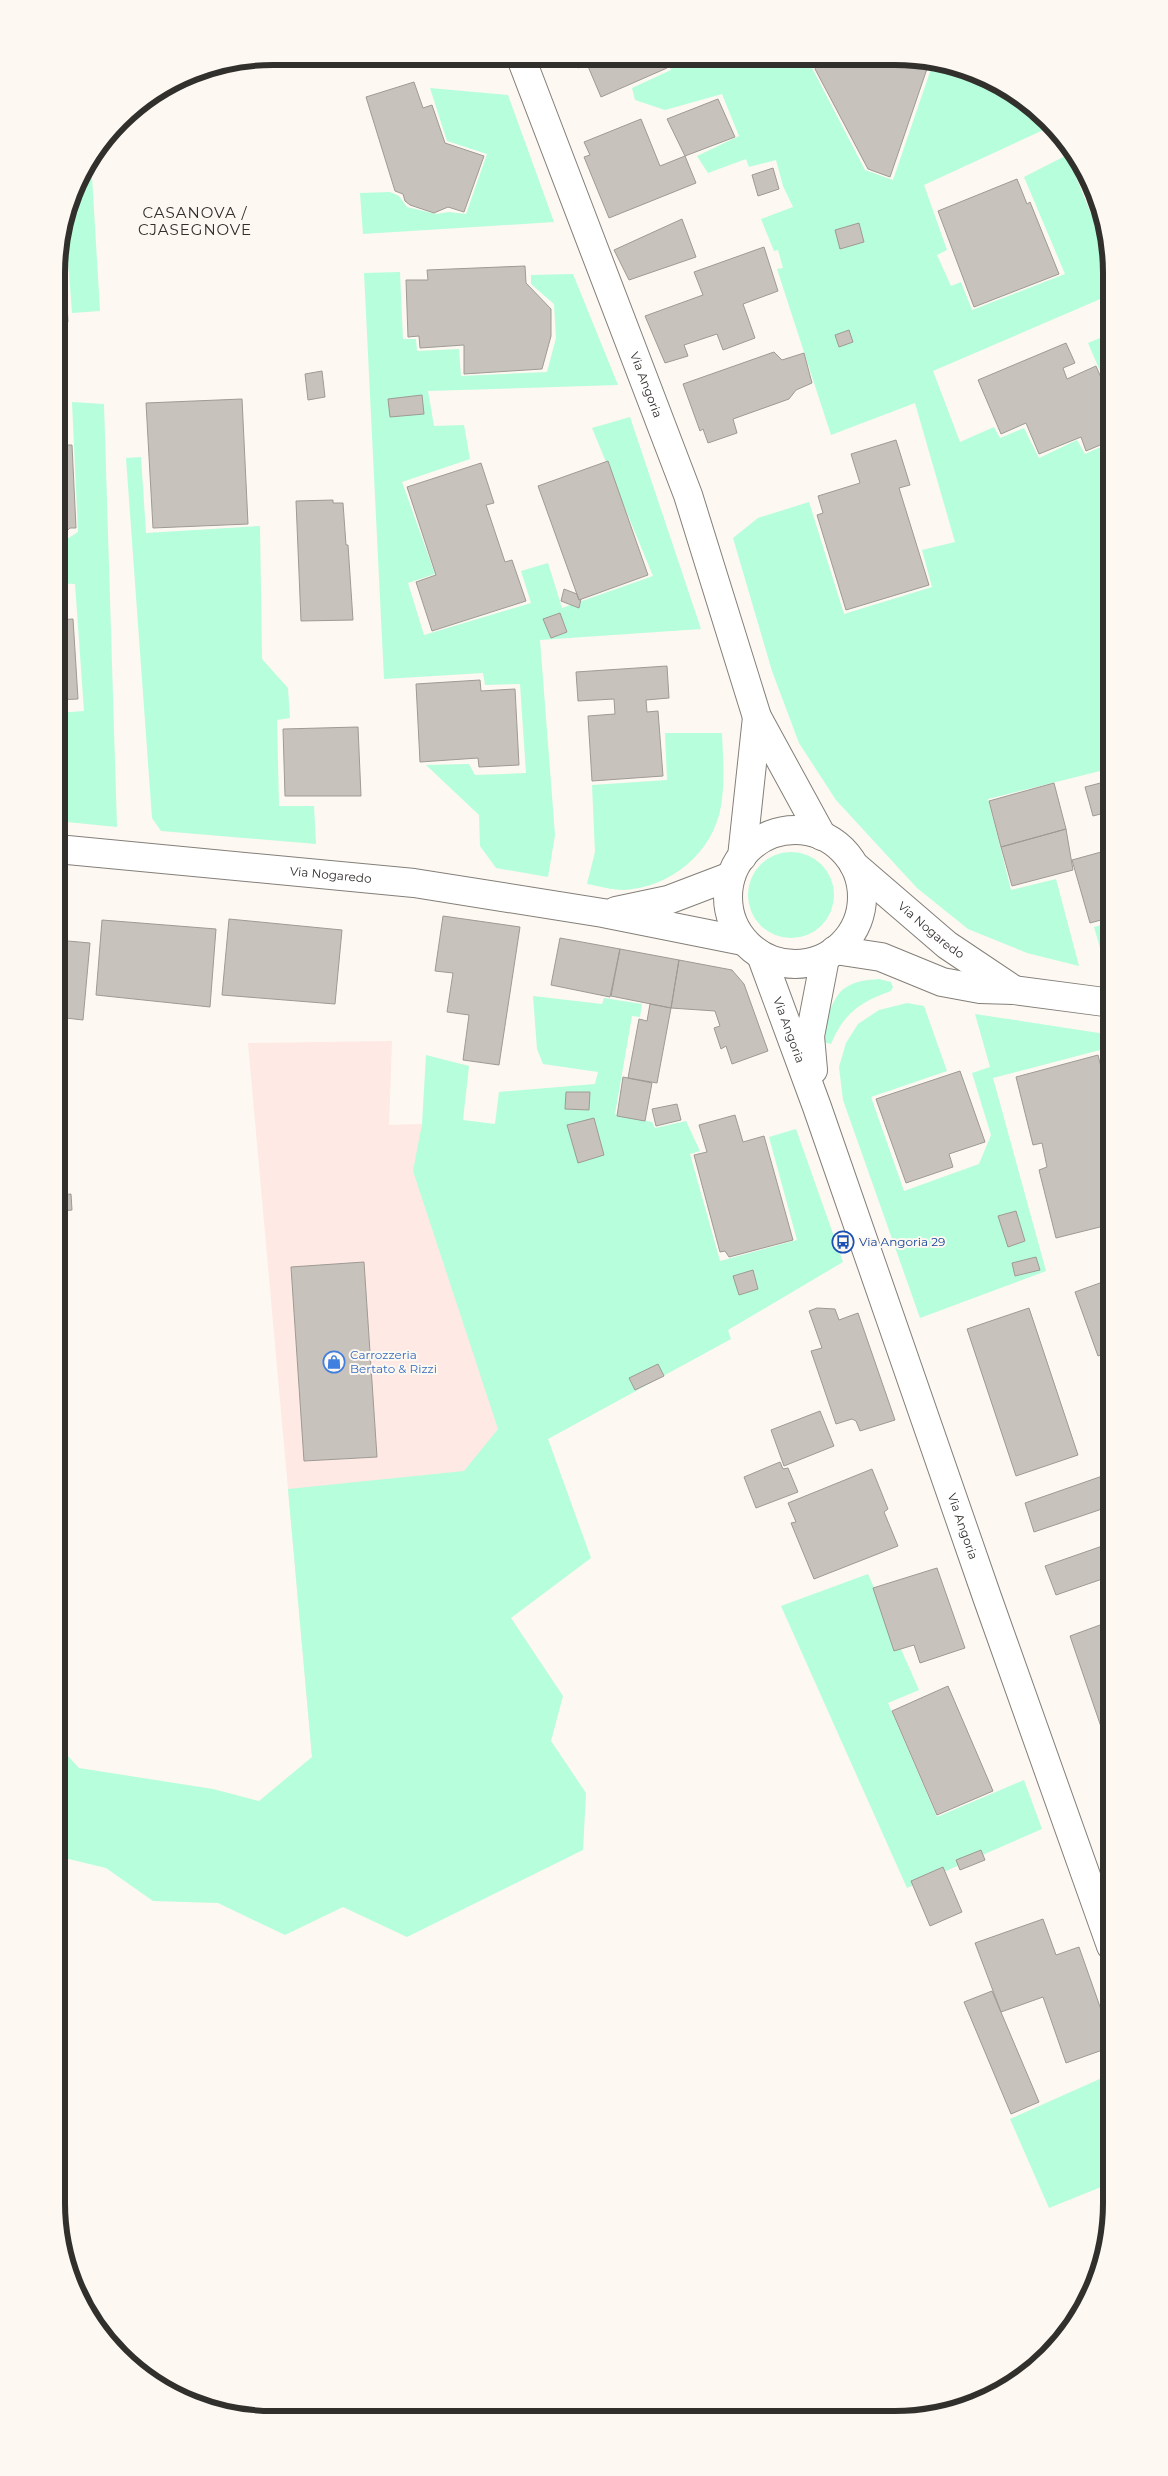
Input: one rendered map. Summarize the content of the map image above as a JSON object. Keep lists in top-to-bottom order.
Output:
{
  "streets": {
    "street": ["Via Angoria", "Via Nogaredo"]
  },
  "crossings": [
    ["Via Angoria", "Via Nogaredo"]
  ],
  "districts": ["CASANOVA / CJASEGNOVE"],
  "places": {
    "bus stop": ["Via Angoria 29"],
    "shop": ["Carrozzeria Bertato & Rizzi"]
  }
}
